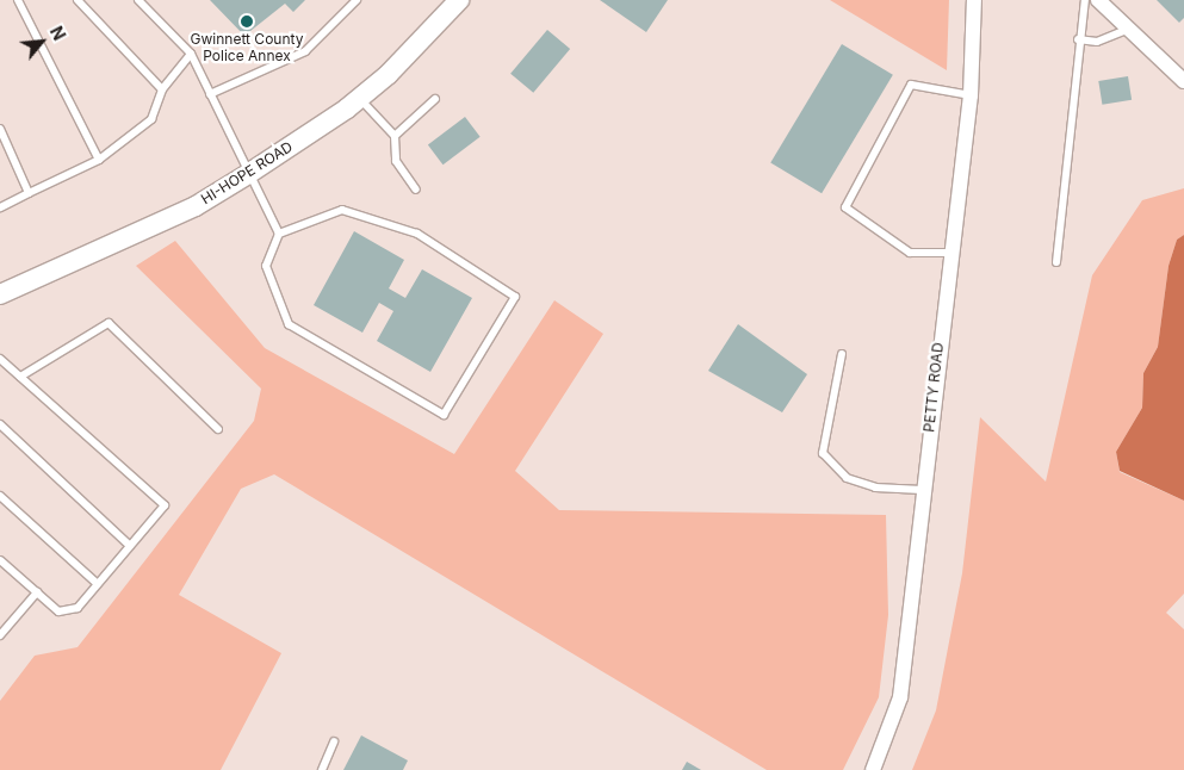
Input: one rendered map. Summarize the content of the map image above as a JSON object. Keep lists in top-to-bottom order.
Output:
{
  "streets": {
    "street": ["HI-HOPE ROAD", "PETTY ROAD"]
  },
  "places": ["Gwinnett County Police Annex"],
  "north": "top right"
}
